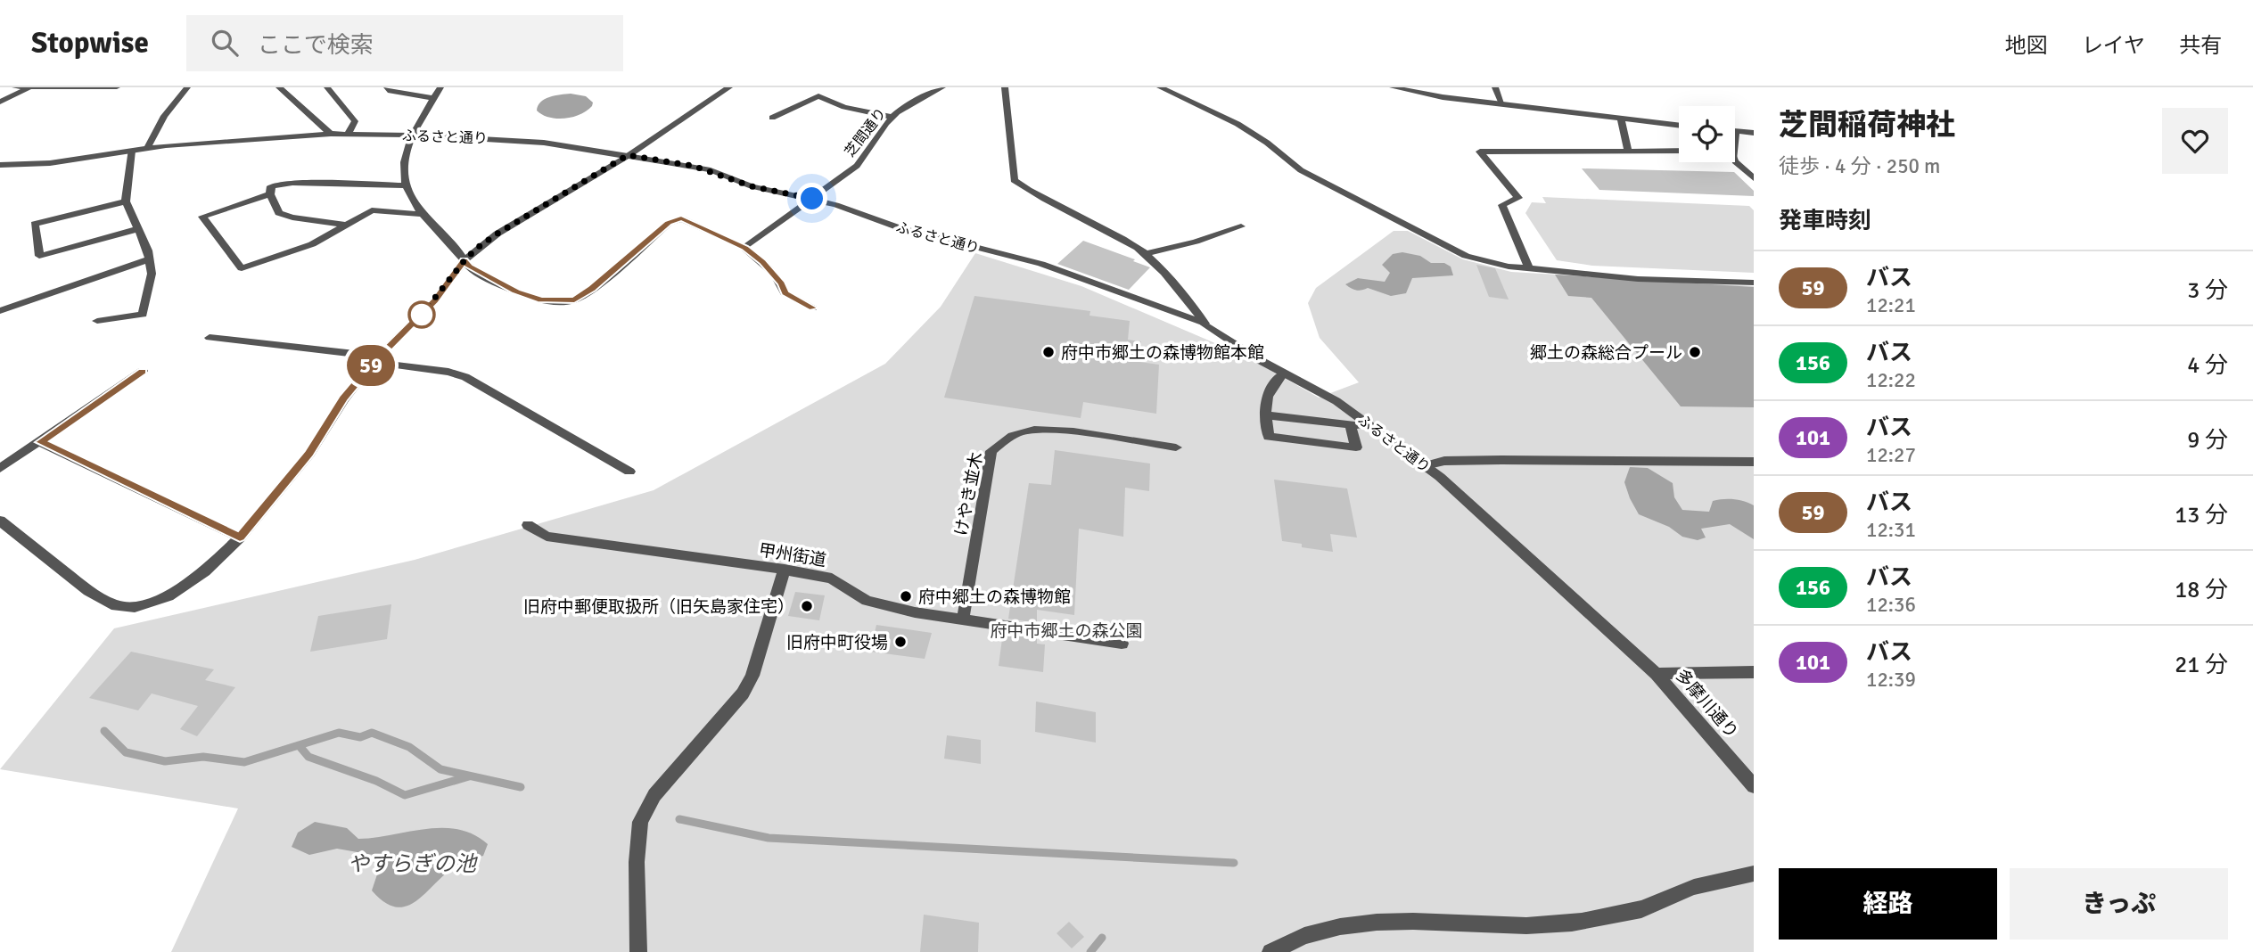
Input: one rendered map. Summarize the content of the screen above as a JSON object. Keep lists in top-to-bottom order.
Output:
{
  "streets": {
    "street": [
      "芝間通り",
      "ふるさと通り",
      "けやき並木",
      "甲州街道",
      "多摩川通り"
    ]
  },
  "crossings": [
    ["芝間通り", "ふるさと通り"],
    ["ふるさと通り", "多摩川通り"],
    ["けやき並木", "甲州街道"]
  ],
  "water": ["やすらぎの池"],
  "parks": ["府中市郷土の森公園"],
  "places": [
    "府中市郷土の森博物館本館",
    "郷土の森総合プール",
    "府中郷土の森博物館",
    "旧府中郵便取扱所（旧矢島家住宅）",
    "旧府中町役場"
  ],
  "lines": ["bus line 59"],
  "page": {
    "header": "Stopwise",
    "search": "ここで検索",
    "nav": ["地図", "レイヤ", "共有"],
    "on_map": "59",
    "heading": [
      ["芝間稲荷神社", "徒歩 · 4 分 · 250 m"],
      "発車時刻"
    ],
    "list": [
      {
        "mark": "59",
        "name": "バス",
        "note": "12:21",
        "value": "3 分"
      },
      {
        "mark": "156",
        "name": "バス",
        "note": "12:22",
        "value": "4 分"
      },
      {
        "mark": "101",
        "name": "バス",
        "note": "12:27",
        "value": "9 分"
      },
      {
        "mark": "59",
        "name": "バス",
        "note": "12:31",
        "value": "13 分"
      },
      {
        "mark": "156",
        "name": "バス",
        "note": "12:36",
        "value": "18 分"
      },
      {
        "mark": "101",
        "name": "バス",
        "note": "12:39",
        "value": "21 分"
      }
    ],
    "buttons": ["経路", "きっぷ"]
  }
}
